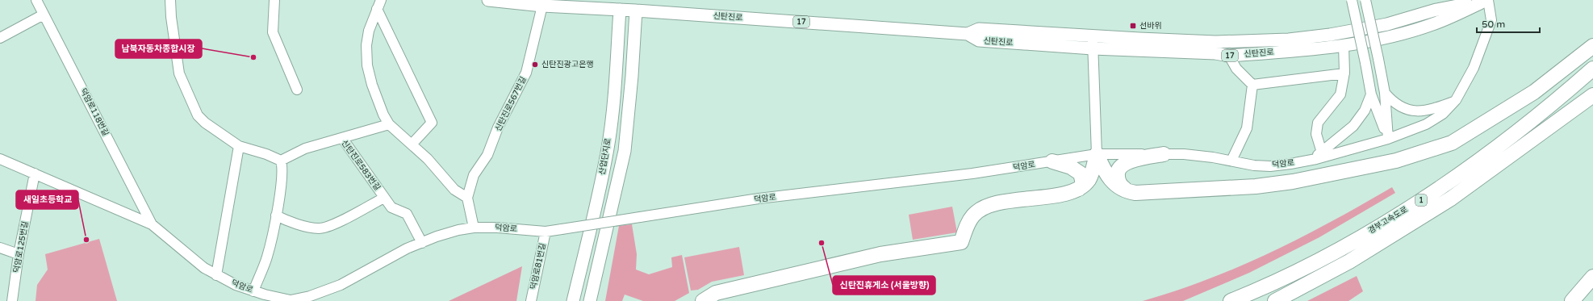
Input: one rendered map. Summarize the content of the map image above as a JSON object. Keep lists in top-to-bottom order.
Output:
{
  "streets": {
    "highway": ["1", "경부고속도로"],
    "main road": ["신탄진로", "17", "산업단지로"],
    "street": [
      "신탄진로567번길",
      "덕암로118번길",
      "덕암로",
      "신탄진로583번길",
      "덕암로125번길",
      "덕암로81번길"
    ]
  },
  "crossings": [
    ["신탄진로", "신탄진로567번길"],
    ["신탄진로", "산업단지로"],
    ["신탄진로", "덕암로"],
    ["신탄진로567번길", "덕암로"],
    ["덕암로118번길", "덕암로"],
    ["덕암로", "신탄진로583번길"],
    ["덕암로", "덕암로125번길"],
    ["덕암로", "덕암로81번길"]
  ],
  "places": {
    "transit": ["선바위"],
    "other": [
      "남북자동차종합시장",
      "신탄진광고은행",
      "새일초등학교",
      "신탄진휴게소 (서울방향)"
    ]
  },
  "scale_bar": "50 m"
}
